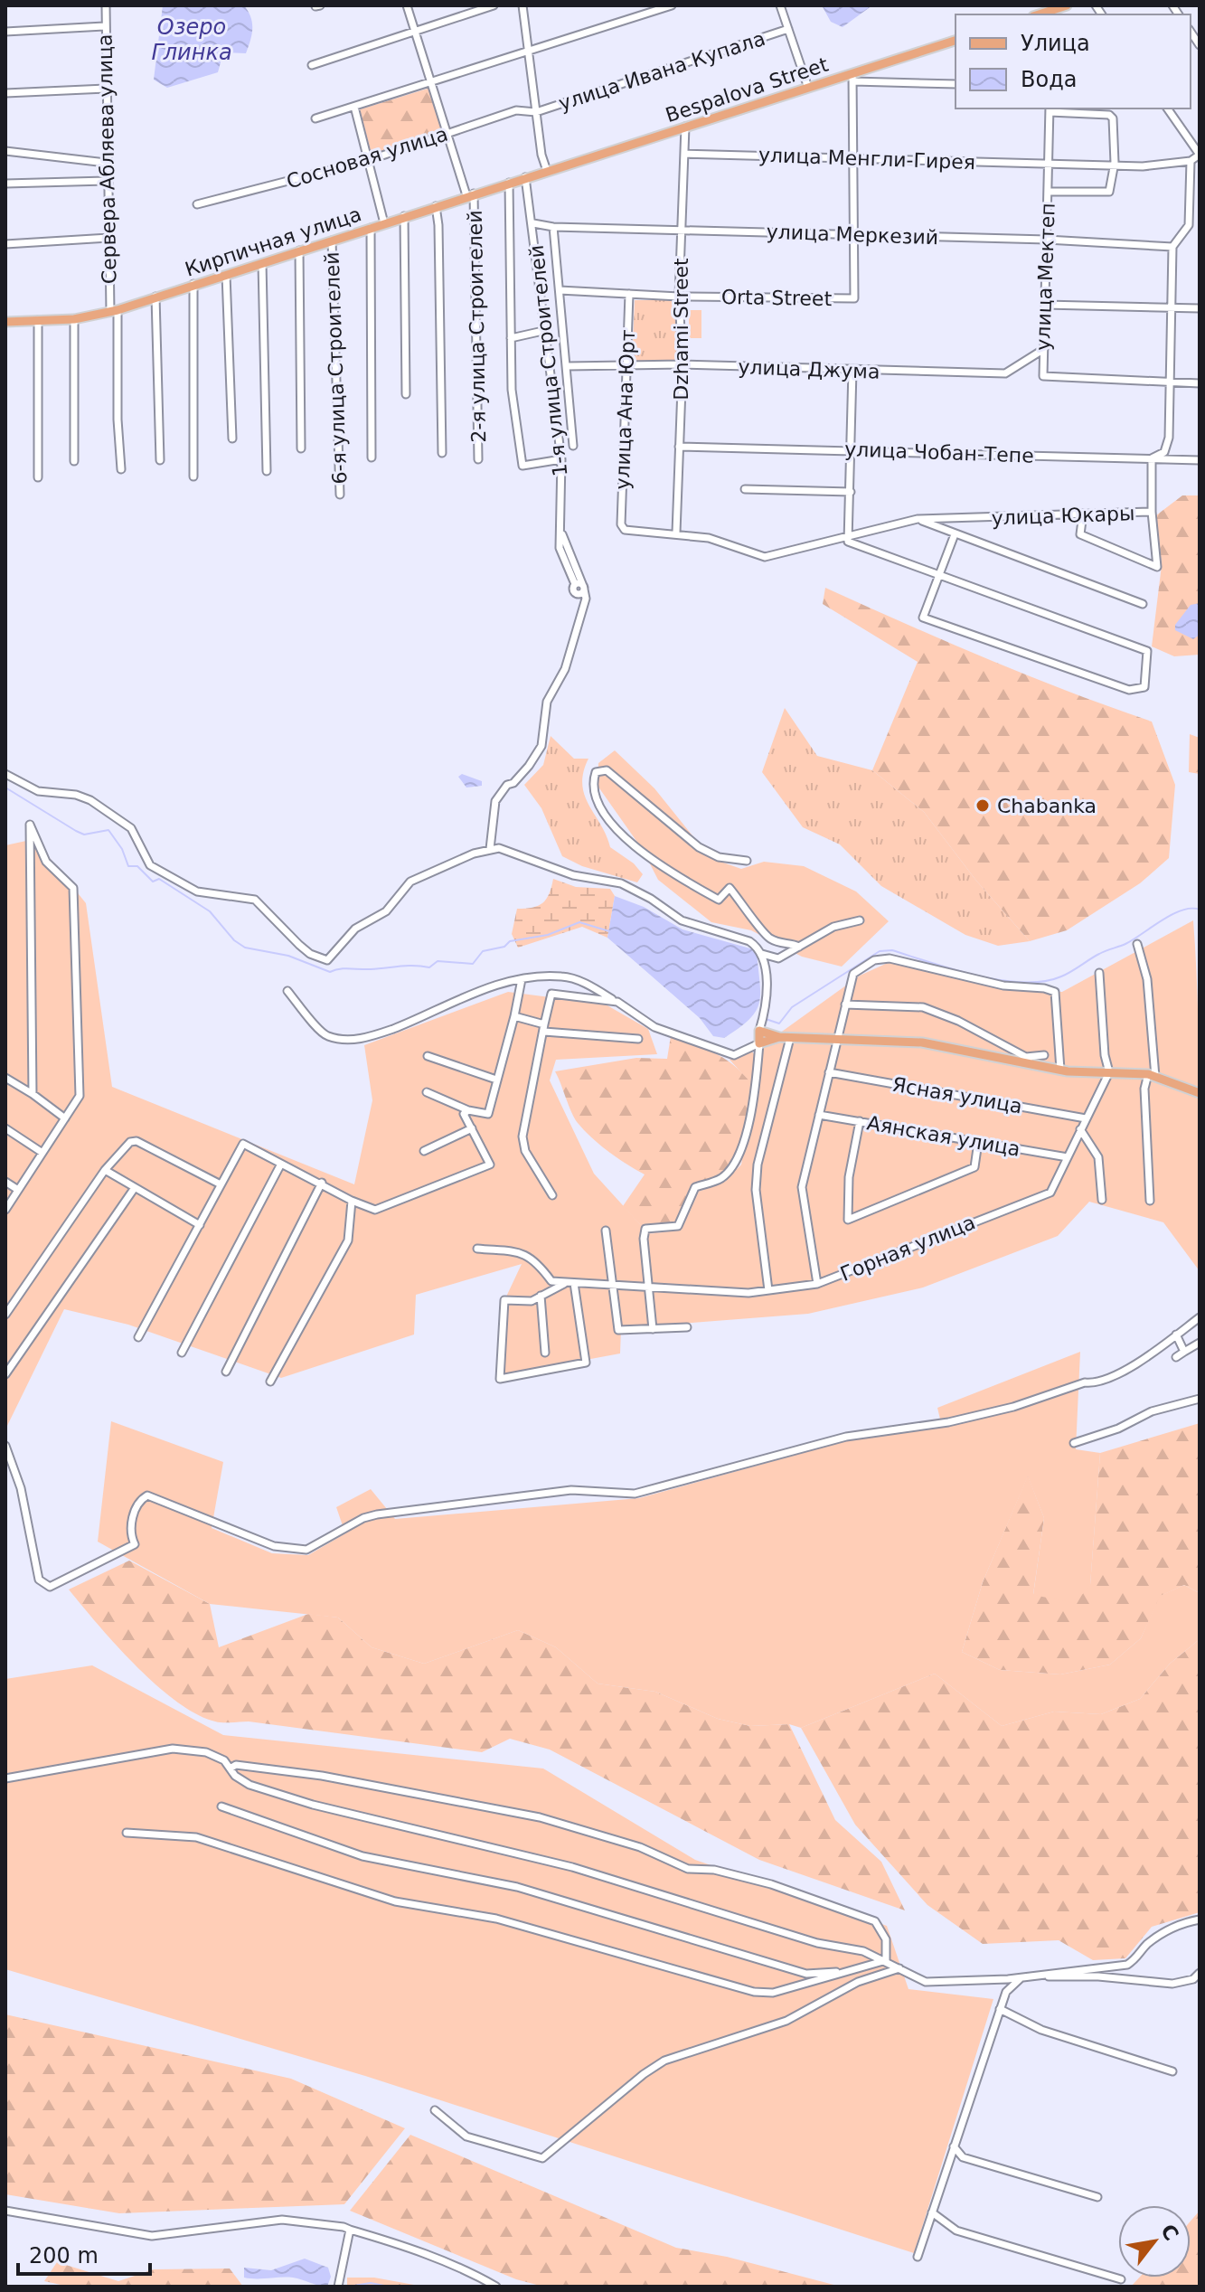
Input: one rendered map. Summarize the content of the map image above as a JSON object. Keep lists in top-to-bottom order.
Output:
{
  "streets": {
    "main road": ["Bespalova Street", "Кирпичная улица"],
    "street": [
      "улица Ивана Купала",
      "Сосновая улица",
      "улица Менгли-Гирея",
      "Сервера Абляева улица",
      "улица Меркезий",
      "улица Мектеп",
      "Orta Street",
      "2-я улица Строителей",
      "Dzhami Street",
      "1-я улица Строителей",
      "6-я улица Строителей",
      "улица Джума",
      "улица Ана Юрт",
      "улица Чобан-Тепе",
      "улица Юкары",
      "Ясная улица",
      "Аянская улица",
      "Горная улица"
    ]
  },
  "crossings": [
    ["улица Ивана Купала", "Сосновая улица"],
    ["Bespalova Street", "Кирпичная улица"],
    ["Bespalova Street", "Orta Street"],
    ["Bespalova Street", "Dzhami Street"],
    ["Сосновая улица", "2-я улица Строителей"],
    ["улица Менгли-Гирея", "улица Мектеп"],
    ["улица Менгли-Гирея", "Orta Street"],
    ["улица Менгли-Гирея", "Dzhami Street"],
    ["Сервера Абляева улица", "Кирпичная улица"],
    ["улица Меркезий", "улица Мектеп"],
    ["улица Меркезий", "Orta Street"],
    ["улица Меркезий", "Dzhami Street"],
    ["улица Меркезий", "1-я улица Строителей"],
    ["Кирпичная улица", "2-я улица Строителей"],
    ["Кирпичная улица", "1-я улица Строителей"],
    ["Кирпичная улица", "6-я улица Строителей"],
    ["улица Мектеп", "улица Джума"],
    ["Orta Street", "Dzhami Street"],
    ["Orta Street", "улица Ана Юрт"],
    ["Dzhami Street", "улица Джума"],
    ["Dzhami Street", "улица Чобан-Тепе"],
    ["Dzhami Street", "улица Юкары"],
    ["улица Джума", "улица Ана Юрт"],
    ["улица Ана Юрт", "улица Юкары"],
    ["улица Чобан-Тепе", "улица Юкары"],
    ["Ясная улица", "Горная улица"],
    ["Аянская улица", "Горная улица"]
  ],
  "water": ["Озеро Глинка"],
  "places": ["Chabanka"],
  "legend": ["Улица", "Вода"],
  "scale_bar": "200 m",
  "north": "top right"
}
